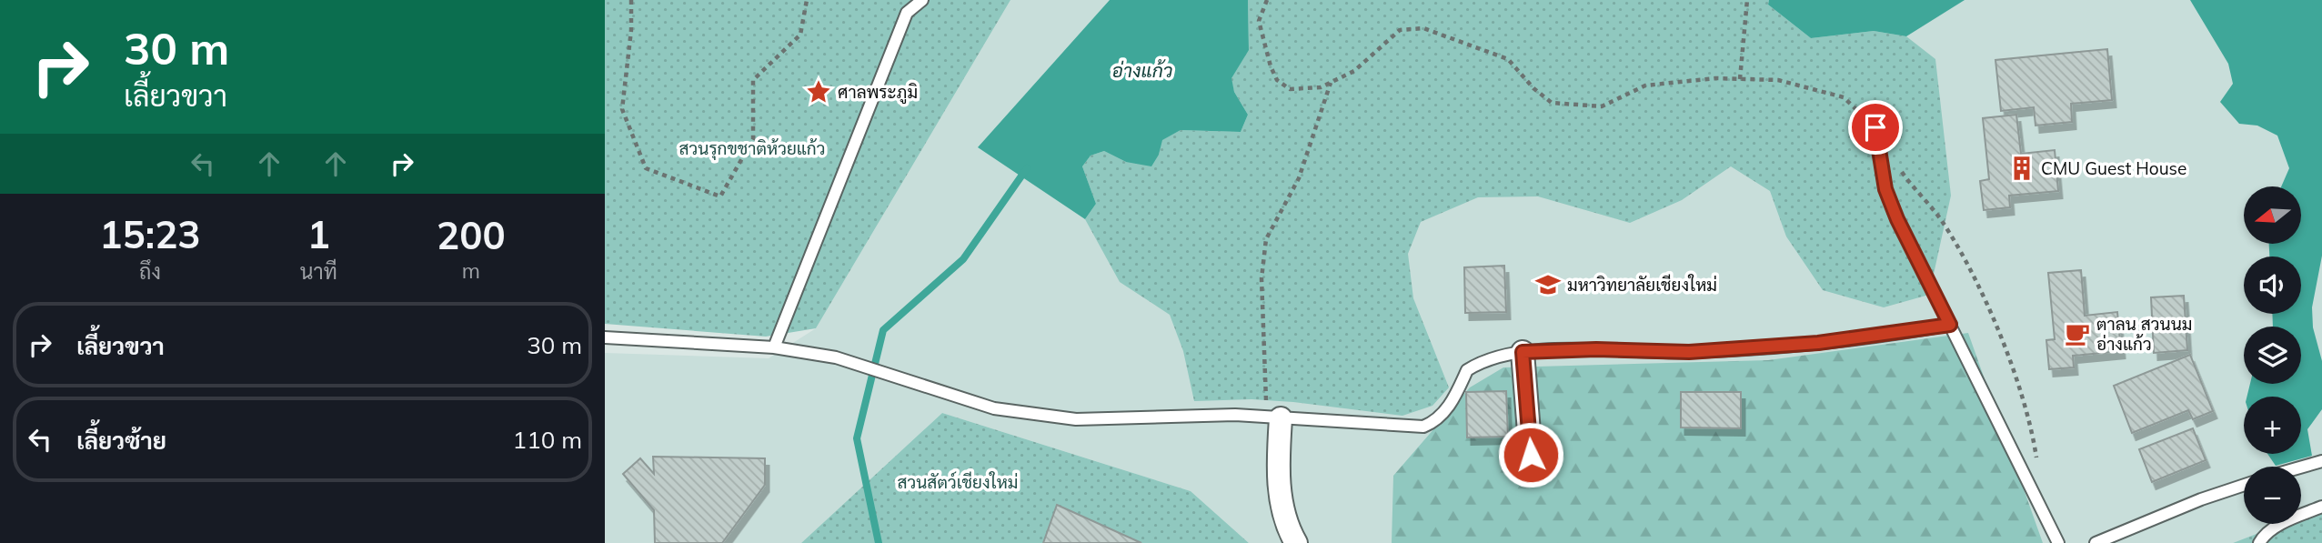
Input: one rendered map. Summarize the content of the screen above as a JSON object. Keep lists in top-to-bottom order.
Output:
{
  "water": ["อ่างแก้ว"],
  "parks": ["สวนรุกขชาติห้วยแก้ว", "สวนสัตว์เชียงใหม่"],
  "places": {
    "place": ["ศาลพระภูมิ"],
    "building": ["CMU Guest House"],
    "school or university": ["มหาวิทยาลัยเชียงใหม่"],
    "cafe": ["ตาลน สวนนม อ่างแก้ว"]
  },
  "north": "left",
  "page": {
    "turn": ["30 m", "เลี้ยวขวา"],
    "map_buttons": ["+", "−"],
    "eta": [
      "15:23",
      "ถึง",
      "1",
      "นาที",
      "200",
      "m"
    ],
    "list": [
      {
        "name": "เลี้ยวขวา",
        "value": "30 m"
      },
      {
        "name": "เลี้ยวซ้าย",
        "value": "110 m"
      }
    ]
  }
}
